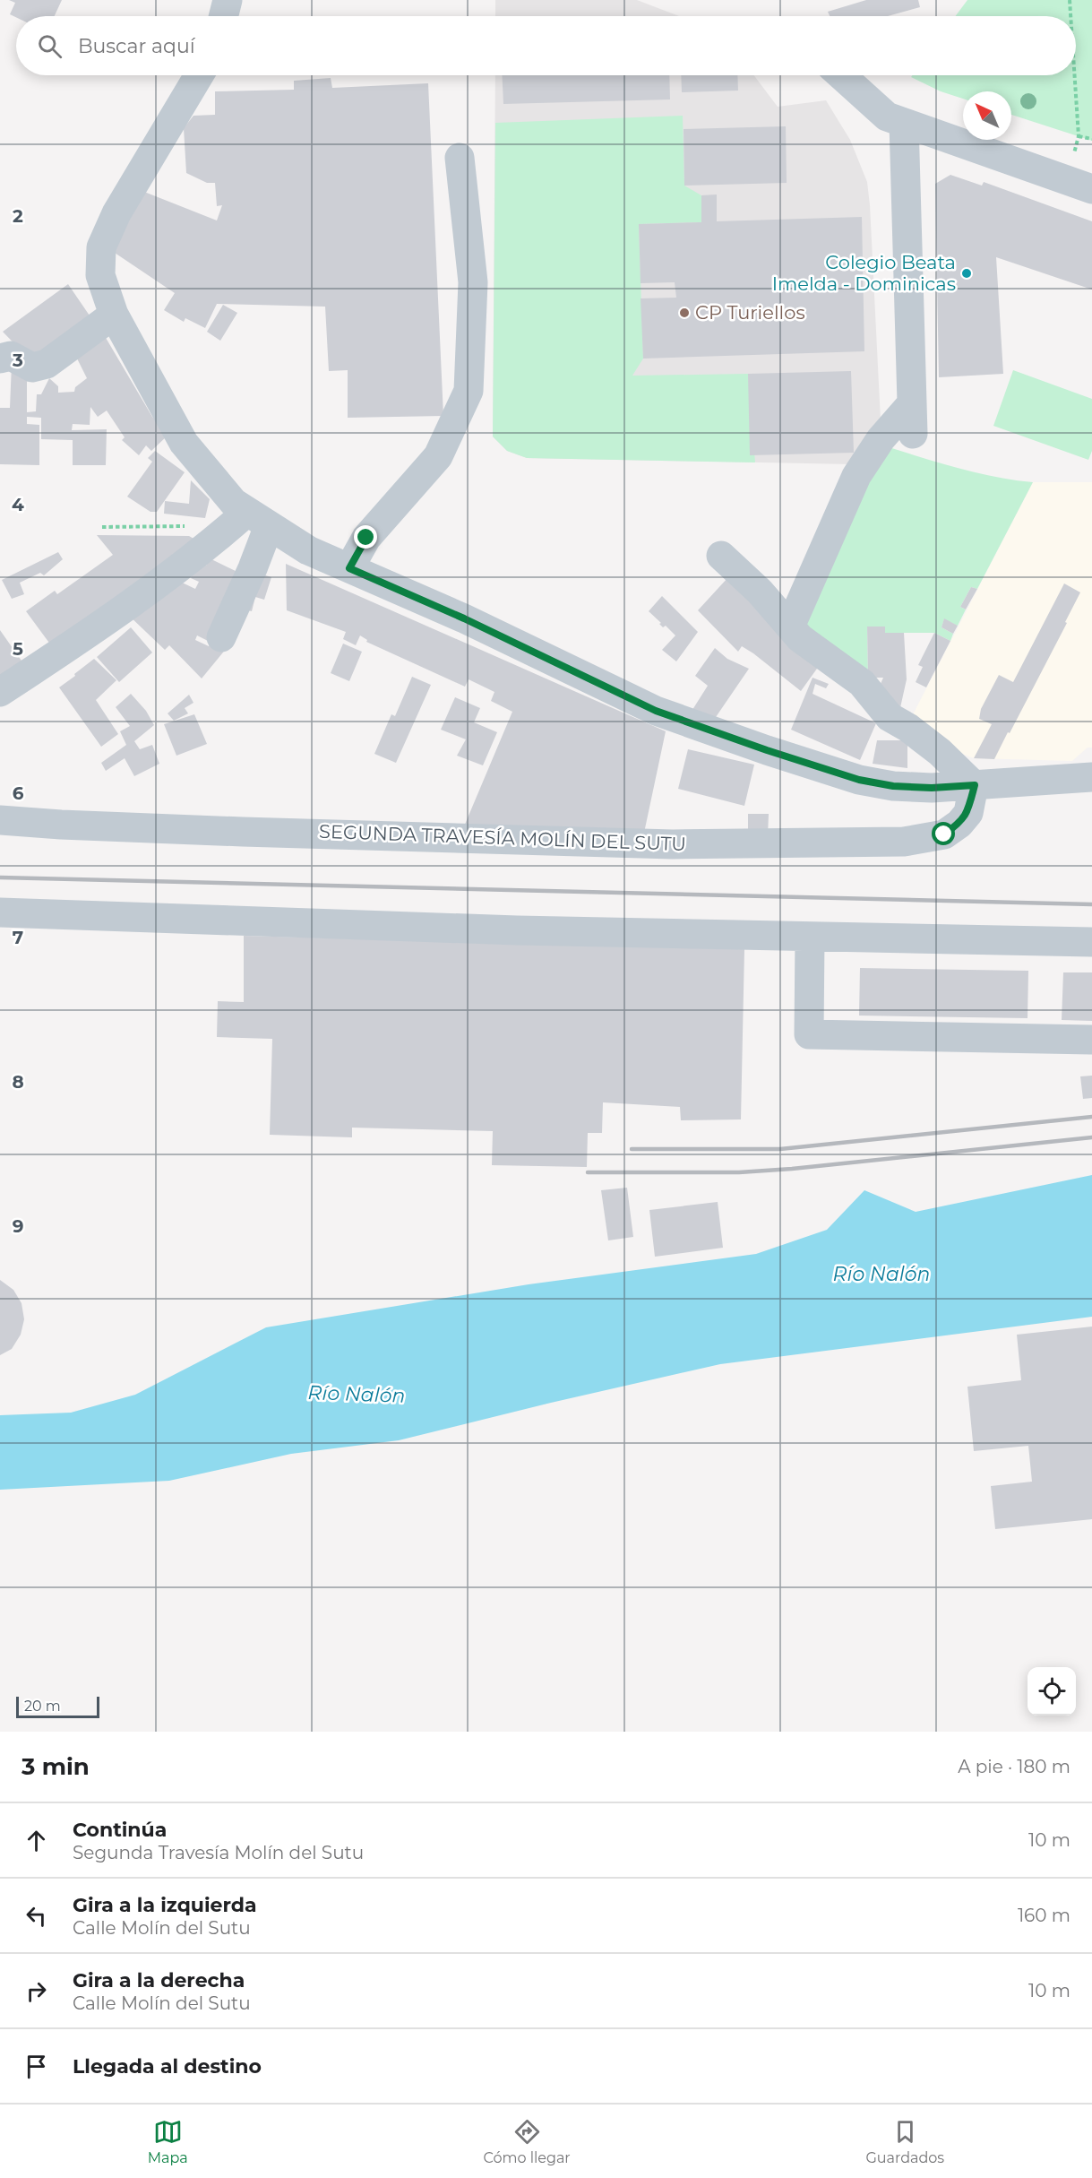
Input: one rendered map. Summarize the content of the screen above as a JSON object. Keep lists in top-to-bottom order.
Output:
{
  "streets": {
    "street": ["SEGUNDA TRAVESÍA MOLÍN DEL SUTU"]
  },
  "water": ["Río Nalón"],
  "places": ["Colegio Beata Imelda - Dominicas", "CP Turiellos"],
  "scale_bar": "20 m",
  "north": "top left",
  "page": {
    "search": "Buscar aquí",
    "scale": "20 m",
    "heading": ["3 min", "A pie · 180 m"],
    "list": [
      ["Continúa", "Segunda Travesía Molín del Sutu", "10 m"],
      ["Gira a la izquierda", "Calle Molín del Sutu", "160 m"],
      ["Gira a la derecha", "Calle Molín del Sutu", "10 m"],
      "Llegada al destino"
    ],
    "nav": ["Mapa", "Cómo llegar", "Guardados"]
  },
  "grid": {
    "rows": [
      "2",
      "3",
      "4",
      "5",
      "6",
      "7",
      "8",
      "9"
    ]
  }
}
